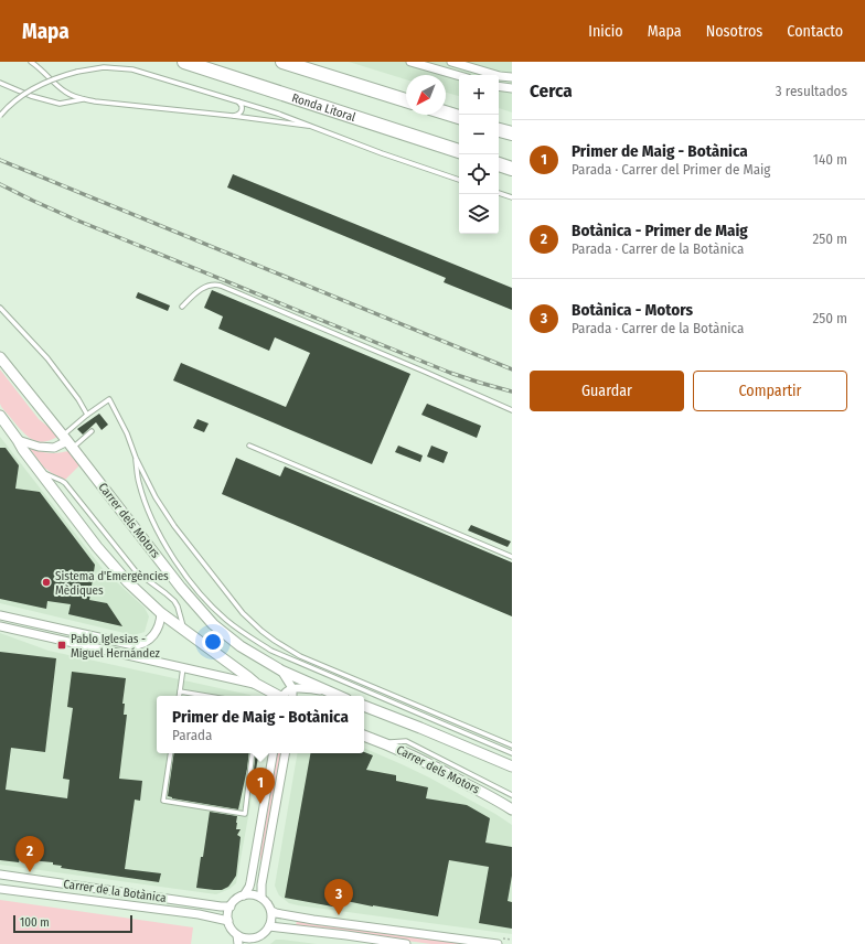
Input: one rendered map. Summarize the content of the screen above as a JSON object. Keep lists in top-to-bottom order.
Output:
{
  "streets": {
    "highway": ["Ronda Litoral"],
    "street": ["Carrer dels Motors", "Carrer de la Botànica"]
  },
  "places": {
    "other": ["Sistema d'Emergències Mèdiques"],
    "transit": ["Pablo Iglesias - Miguel Hernández"]
  },
  "scale_bar": "100 m",
  "north": "bottom left",
  "page": {
    "header": "Mapa",
    "nav": [
      "Inicio",
      "Mapa",
      "Nosotros",
      "Contacto"
    ],
    "heading": ["Cerca", "3 resultados"],
    "map_buttons": ["+", "−"],
    "list": [
      {
        "mark": "1",
        "name": "Primer de Maig - Botànica",
        "note": "Parada · Carrer del Primer de Maig",
        "value": "140 m"
      },
      {
        "mark": "2",
        "name": "Botànica - Primer de Maig",
        "note": "Parada · Carrer de la Botànica",
        "value": "250 m"
      },
      {
        "mark": "3",
        "name": "Botànica - Motors",
        "note": "Parada · Carrer de la Botànica",
        "value": "250 m"
      }
    ],
    "buttons": ["Guardar", "Compartir"],
    "popup": ["Primer de Maig - Botànica", "Parada"],
    "pins": ["1", "2", "3"],
    "scale": "100 m"
  }
}
